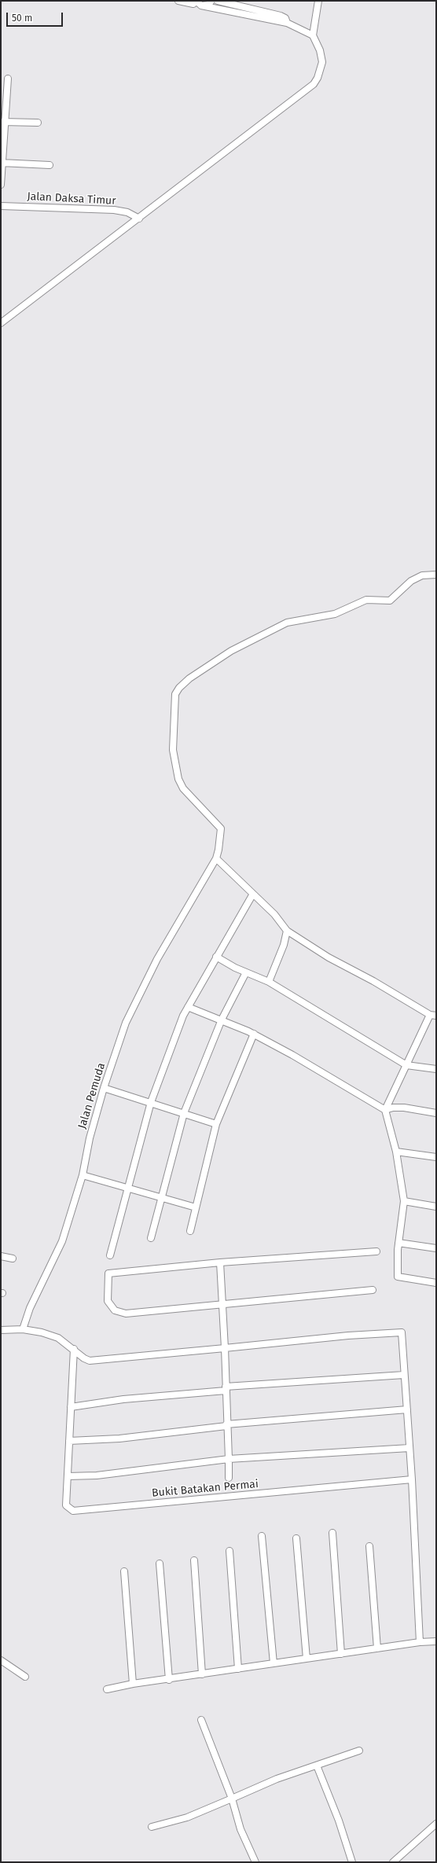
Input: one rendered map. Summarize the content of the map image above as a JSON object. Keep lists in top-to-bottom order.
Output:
{
  "streets": {
    "street": ["Jalan Daksa Timur", "Jalan Pemuda", "Bukit Batakan Permai"]
  },
  "scale_bar": "50 m"
}
